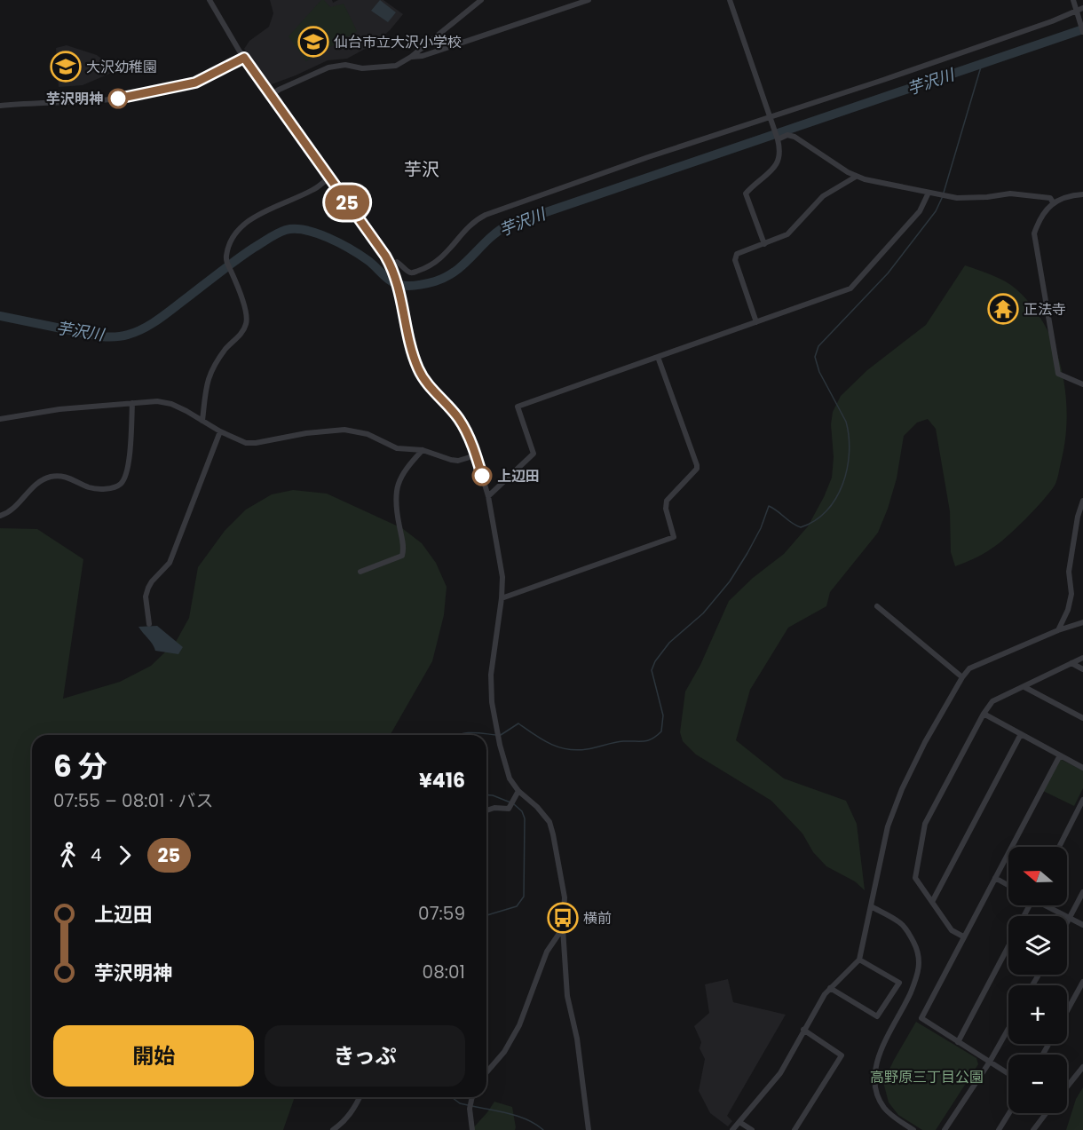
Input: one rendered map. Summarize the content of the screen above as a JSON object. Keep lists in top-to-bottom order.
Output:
{
  "districts": ["芋沢"],
  "water": ["芋沢川"],
  "parks": ["高野原三丁目公園"],
  "places": {
    "school or university": ["仙台市立大沢小学校", "大沢幼稚園"],
    "other": ["芋沢明神", "上辺田"],
    "temple": ["正法寺"],
    "bus stop": ["横前"]
  },
  "lines": ["bus line 25"],
  "north": "left",
  "page": {
    "on_map": "25",
    "heading": ["6 分", "07:55 – 08:01 · バス", "¥416"],
    "legs": ["4", "25"],
    "map_buttons": ["+", "−"],
    "list": [
      {
        "name": "上辺田",
        "value": "07:59"
      },
      {
        "name": "芋沢明神",
        "value": "08:01"
      }
    ],
    "buttons": ["開始", "きっぷ"]
  }
}
